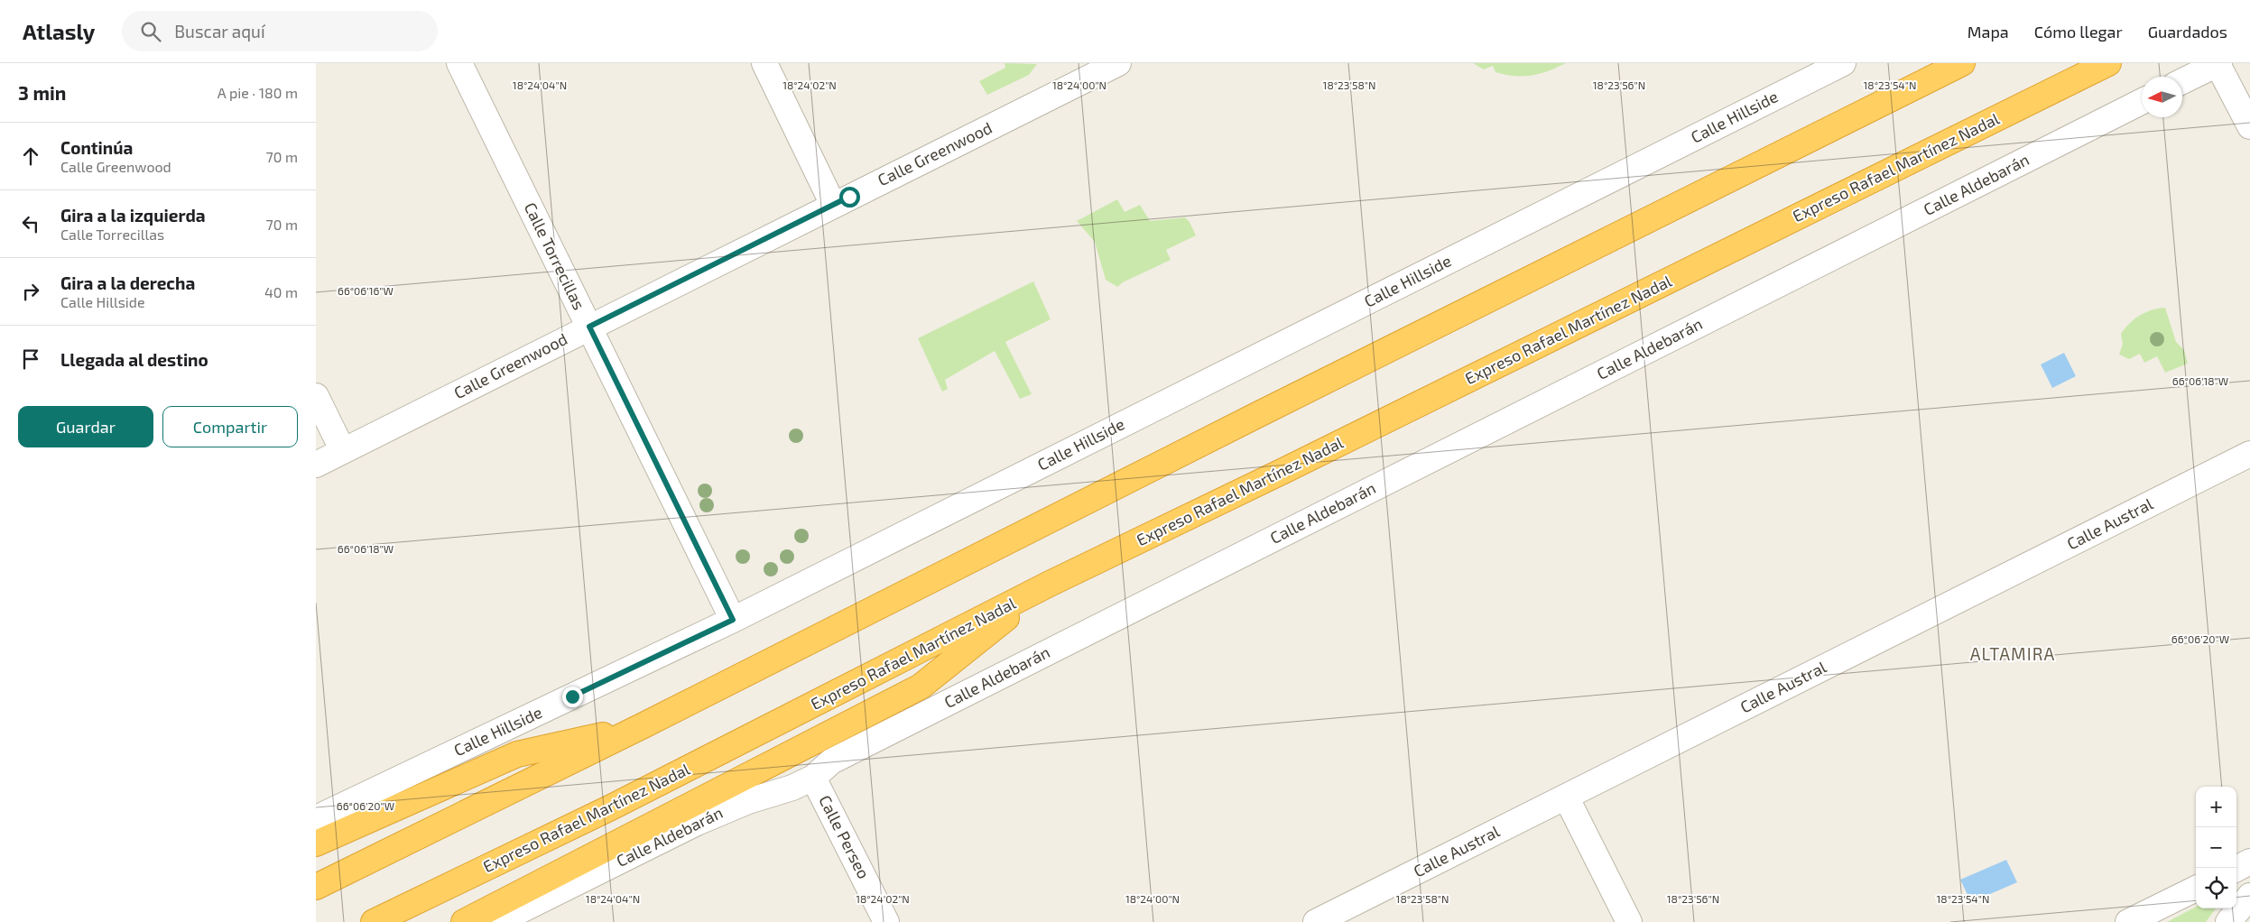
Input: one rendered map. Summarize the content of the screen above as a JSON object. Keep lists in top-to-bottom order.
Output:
{
  "streets": {
    "highway": ["Expreso Rafael Martínez Nadal"],
    "street": [
      "Calle Hillside",
      "Calle Greenwood",
      "Calle Aldebarán",
      "Calle Torrecillas",
      "Calle Austral",
      "Calle Perseo"
    ]
  },
  "crossings": [
    ["Calle Hillside", "Calle Torrecillas"],
    ["Calle Greenwood", "Calle Torrecillas"],
    ["Calle Aldebarán", "Calle Perseo"]
  ],
  "districts": ["ALTAMIRA"],
  "north": "left",
  "page": {
    "header": "Atlasly",
    "search": "Buscar aquí",
    "nav": ["Mapa", "Cómo llegar", "Guardados"],
    "heading": ["3 min", "A pie · 180 m"],
    "list": [
      ["Continúa", "Calle Greenwood", "70 m"],
      ["Gira a la izquierda", "Calle Torrecillas", "70 m"],
      ["Gira a la derecha", "Calle Hillside", "40 m"],
      "Llegada al destino"
    ],
    "buttons": ["Guardar", "Compartir"],
    "map_buttons": ["+", "−"]
  },
  "coordinates": [
    "18°24'04\"N",
    "18°24'02\"N",
    "18°24'00\"N",
    "18°23'58\"N",
    "18°23'56\"N",
    "18°23'54\"N",
    "66°06'16\"W",
    "66°06'18\"W",
    "66°06'20\"W"
  ]
}
